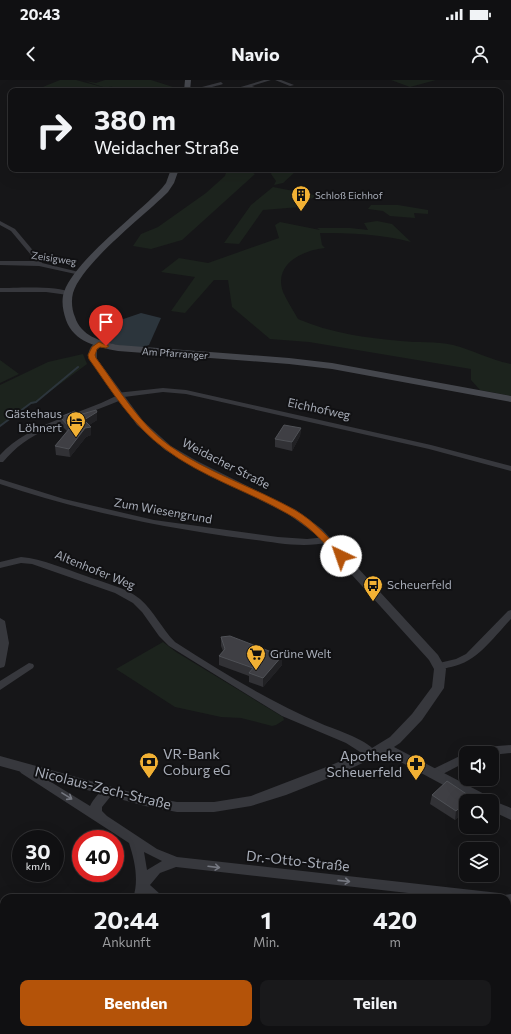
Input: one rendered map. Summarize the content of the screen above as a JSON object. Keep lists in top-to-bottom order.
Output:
{
  "streets": {
    "main road": ["Am Pfarranger"],
    "street": [
      "Zeisigweg",
      "Eichhofweg",
      "Weidacher Straße",
      "Zum Wiesengrund",
      "Altenhofer Weg",
      "Nicolaus-Zech-Straße",
      "Dr.-Otto-Straße"
    ]
  },
  "crossings": [
    ["Am Pfarranger", "Weidacher Straße"],
    ["Eichhofweg", "Weidacher Straße"],
    ["Weidacher Straße", "Zum Wiesengrund"],
    ["Weidacher Straße", "Nicolaus-Zech-Straße"],
    ["Altenhofer Weg", "Nicolaus-Zech-Straße"],
    ["Nicolaus-Zech-Straße", "Dr.-Otto-Straße"]
  ],
  "one_way": ["Dr.-Otto-Straße"],
  "places": {
    "building": ["Schloß Eichhof"],
    "hotel": ["Gästehaus Löhnert"],
    "bus stop": ["Scheuerfeld"],
    "supermarket": ["Grüne Welt"],
    "bank": ["VR-Bank Coburg eG"],
    "pharmacy": ["Apotheke Scheuerfeld"]
  },
  "page": {
    "status": "20:43",
    "header": "Navio",
    "turn": ["380 m", "Weidacher Straße"],
    "speed": "30 km/h",
    "limit": "40",
    "eta": [
      "20:44",
      "Ankunft",
      "1",
      "Min.",
      "420",
      "m"
    ],
    "buttons": ["Beenden", "Teilen"]
  }
}
